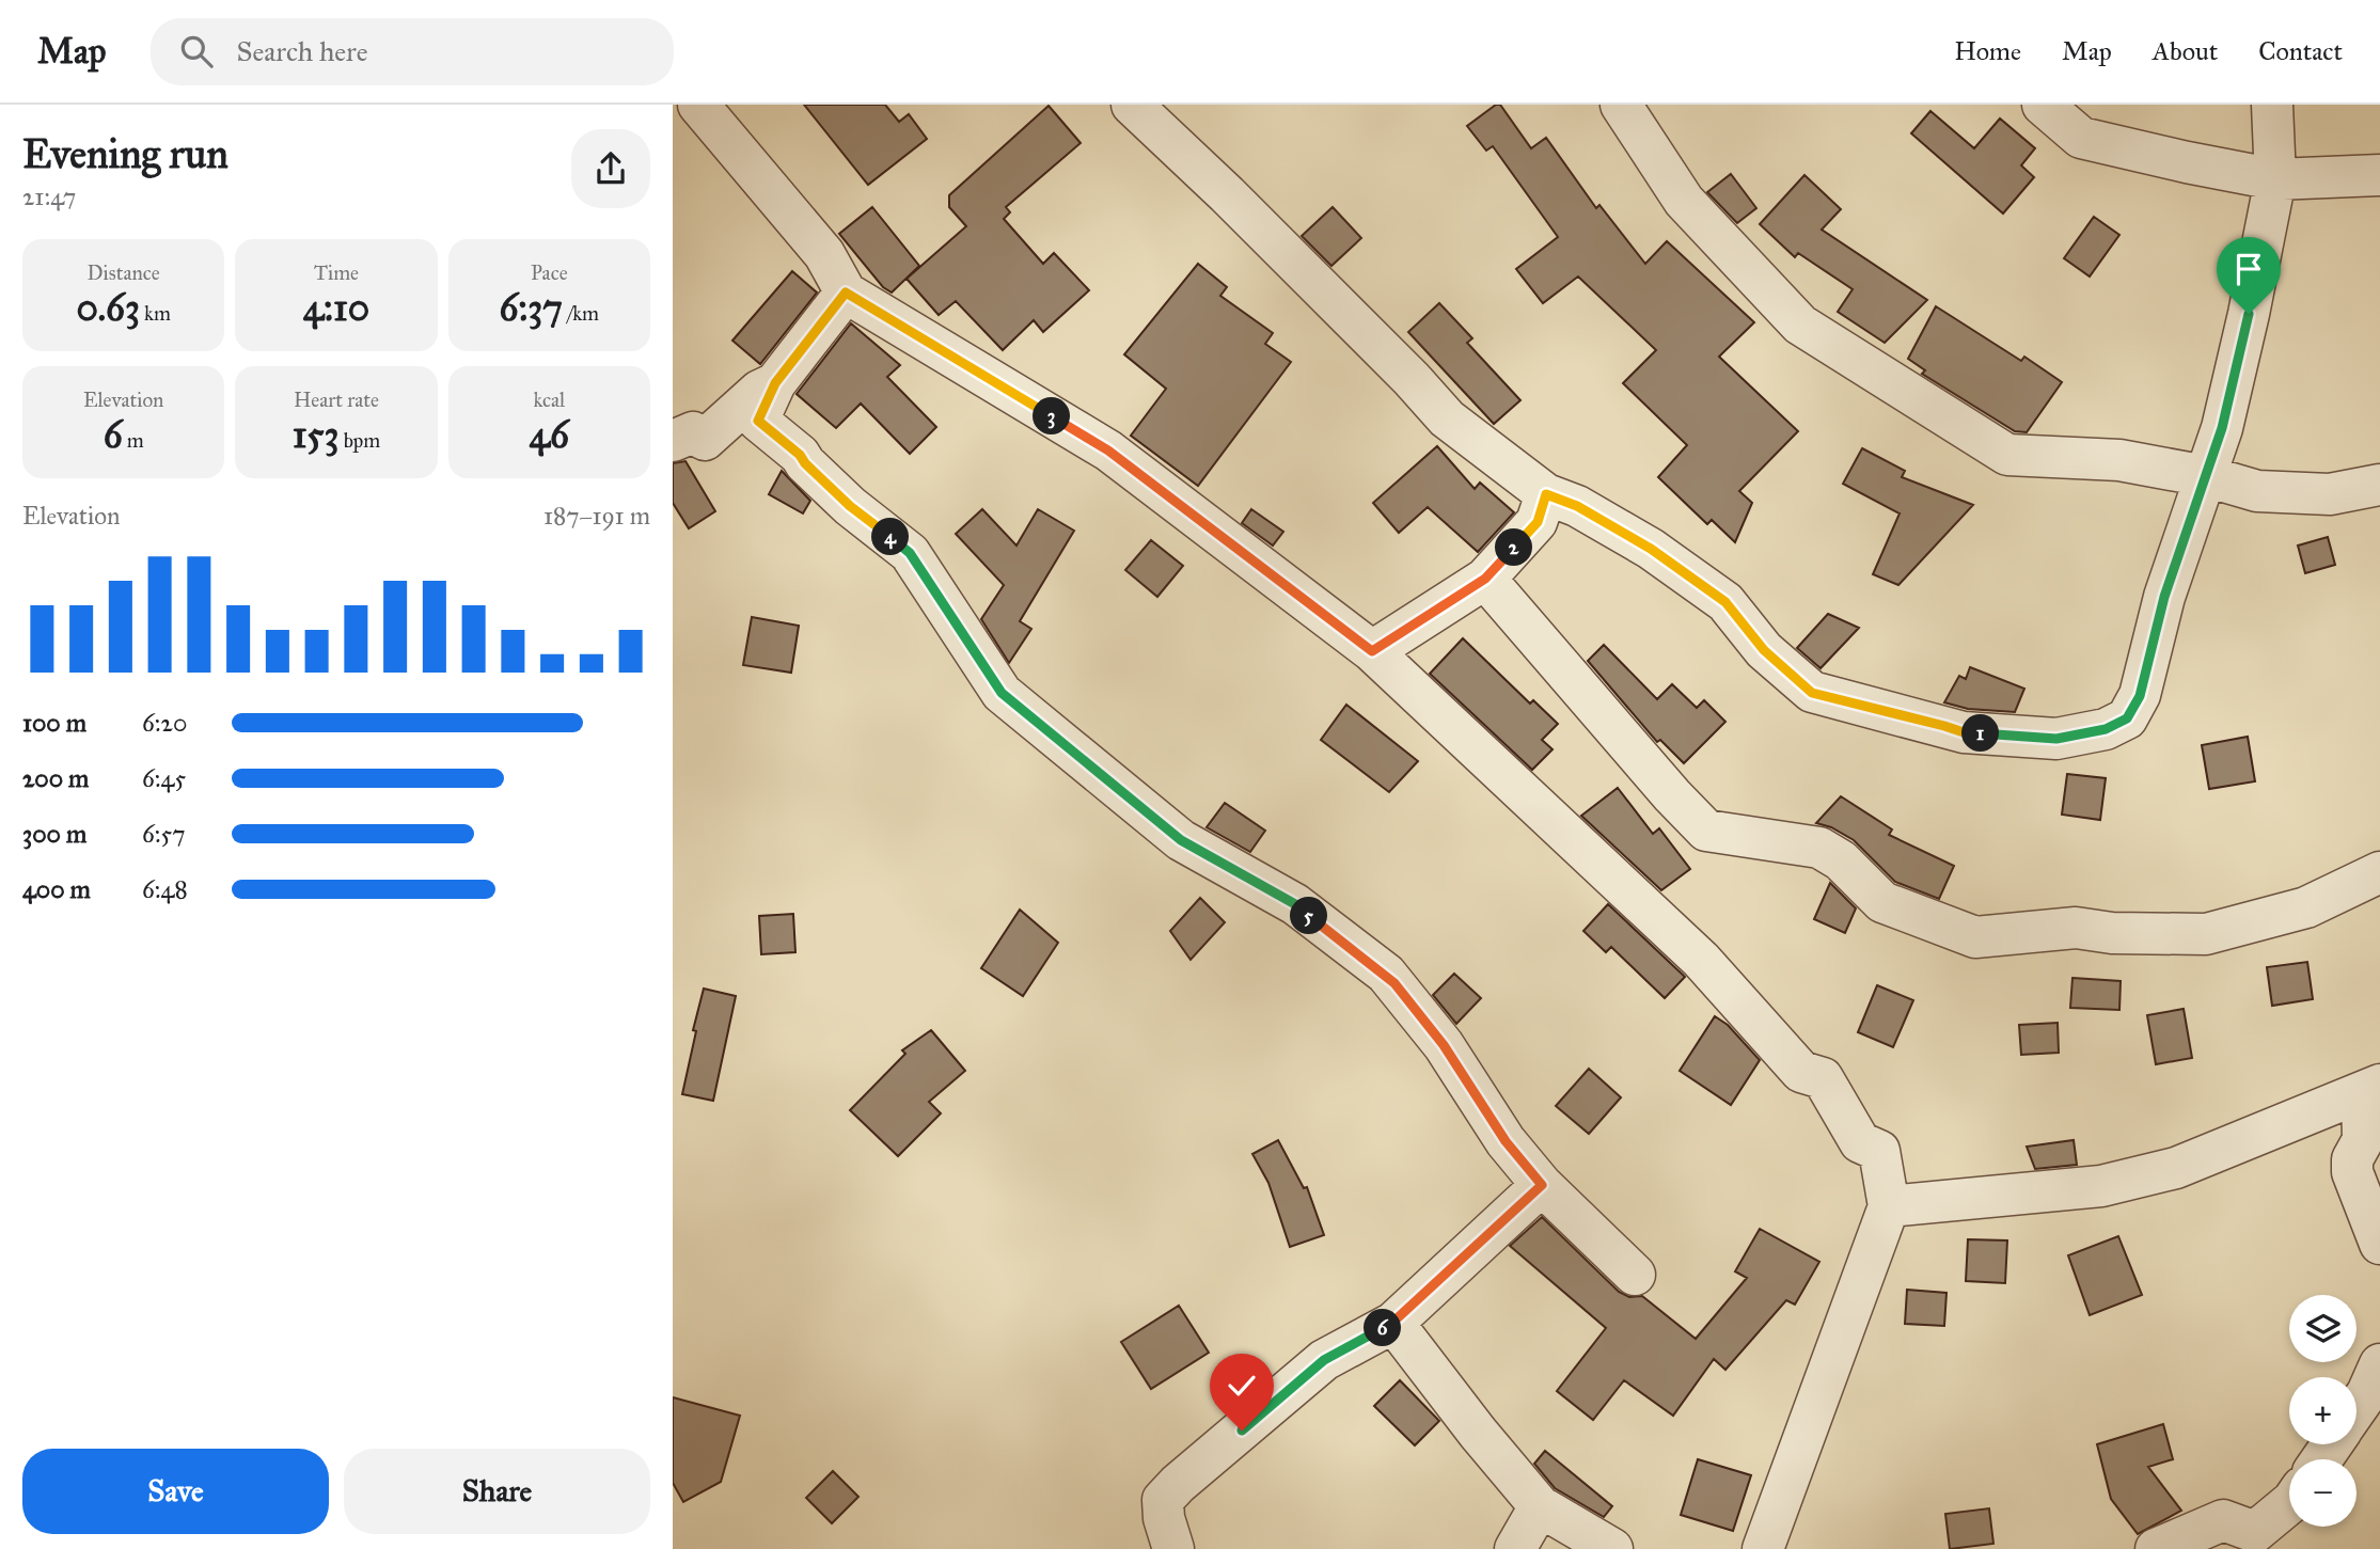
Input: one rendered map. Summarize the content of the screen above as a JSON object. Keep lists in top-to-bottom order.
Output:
{
  "page": {
    "header": "Map",
    "search": "Search here",
    "nav": [
      "Home",
      "Map",
      "About",
      "Contact"
    ],
    "heading": ["Evening run", "21:47"],
    "stats": [
      ["Distance", "0.63 km"],
      ["Time", "4:10"],
      ["Pace", "6:37 /km"],
      ["Elevation", "6 m"],
      ["Heart rate", "153 bpm"],
      ["kcal", "46"]
    ],
    "pins": [
      "3",
      "4",
      "2",
      "1",
      "5",
      "6"
    ],
    "chart": ["Elevation", "187–191 m"],
    "list": [
      {
        "name": "100 m",
        "note": "6:20"
      },
      {
        "name": "200 m",
        "note": "6:45"
      },
      {
        "name": "300 m",
        "note": "6:57"
      },
      {
        "name": "400 m",
        "note": "6:48"
      }
    ],
    "map_buttons": ["+", "−"],
    "buttons": ["Save", "Share"]
  }
}
